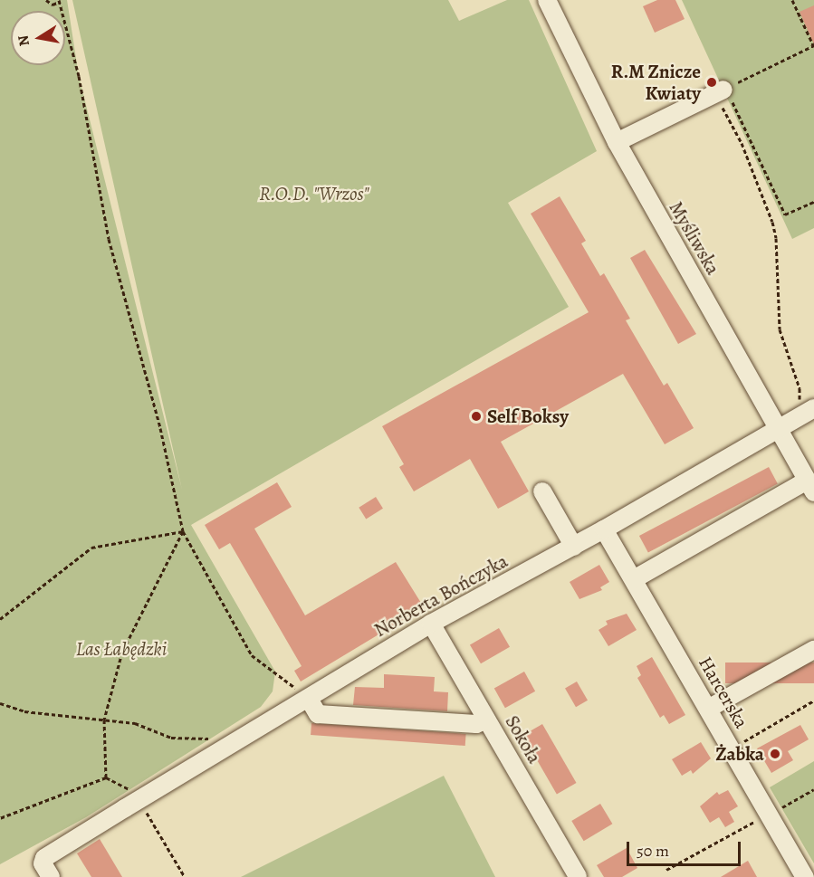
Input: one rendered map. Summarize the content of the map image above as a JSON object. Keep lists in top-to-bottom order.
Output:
{
  "streets": {
    "street": [
      "Myśliwska",
      "Norberta Bończyka",
      "Harcerska",
      "Sokoła"
    ]
  },
  "crossings": [
    ["Myśliwska", "Norberta Bończyka"],
    ["Norberta Bończyka", "Harcerska"],
    ["Norberta Bończyka", "Sokoła"]
  ],
  "parks": ["R.O.D. \"Wrzos\"", "Las Łabędzki"],
  "places": ["R.M Znicze Kwiaty", "Self Boksy", "Żabka"],
  "scale_bar": "50 m",
  "north": "left"
}
